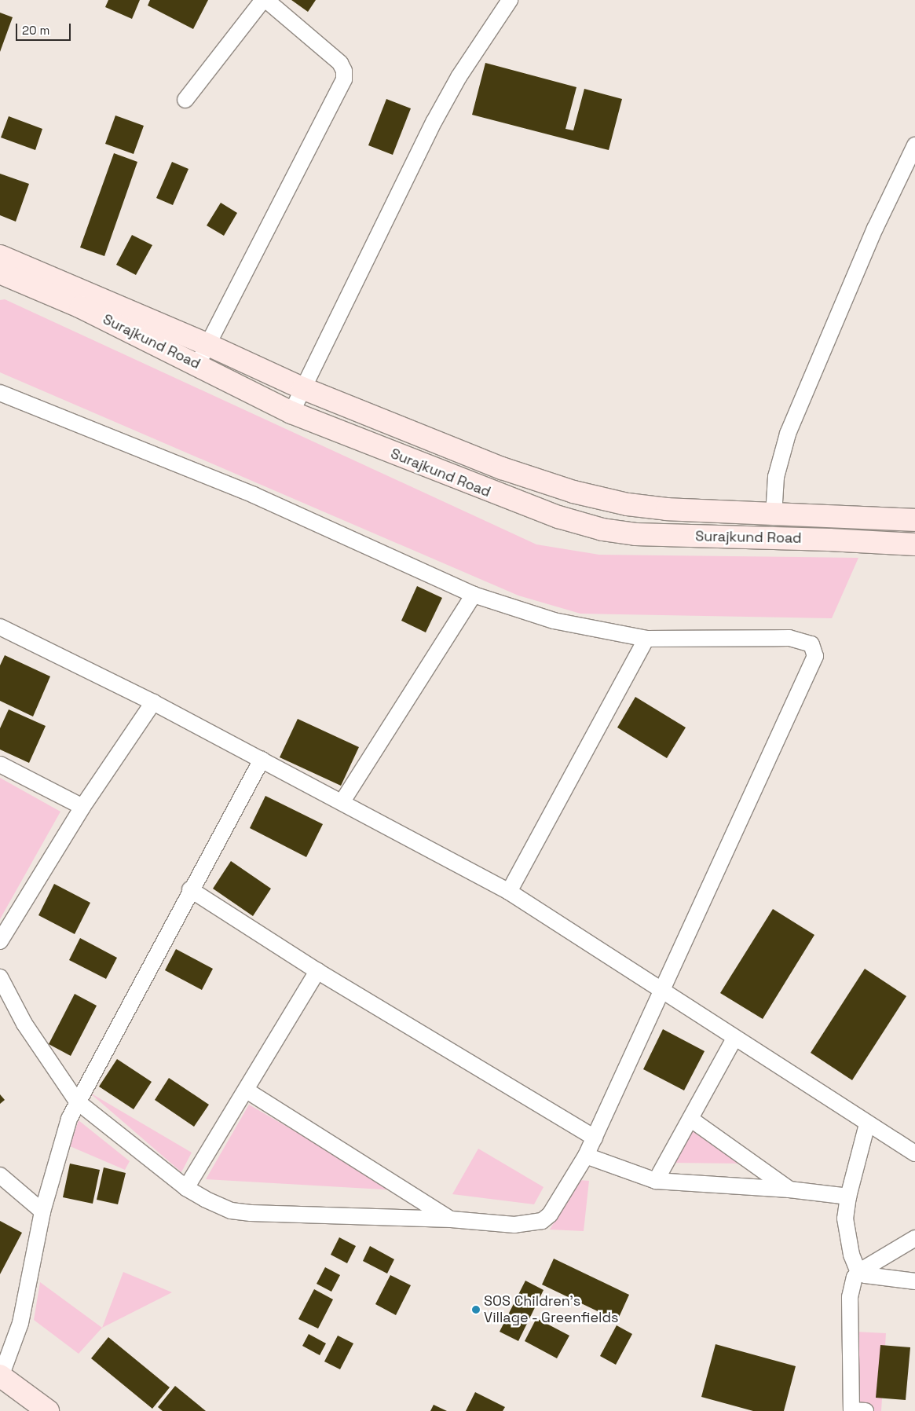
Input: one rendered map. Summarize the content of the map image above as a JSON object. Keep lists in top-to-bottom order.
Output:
{
  "streets": {
    "main road": ["Surajkund Road"]
  },
  "places": ["SOS Children's Village - Greenfields"],
  "scale_bar": "20 m"
}
